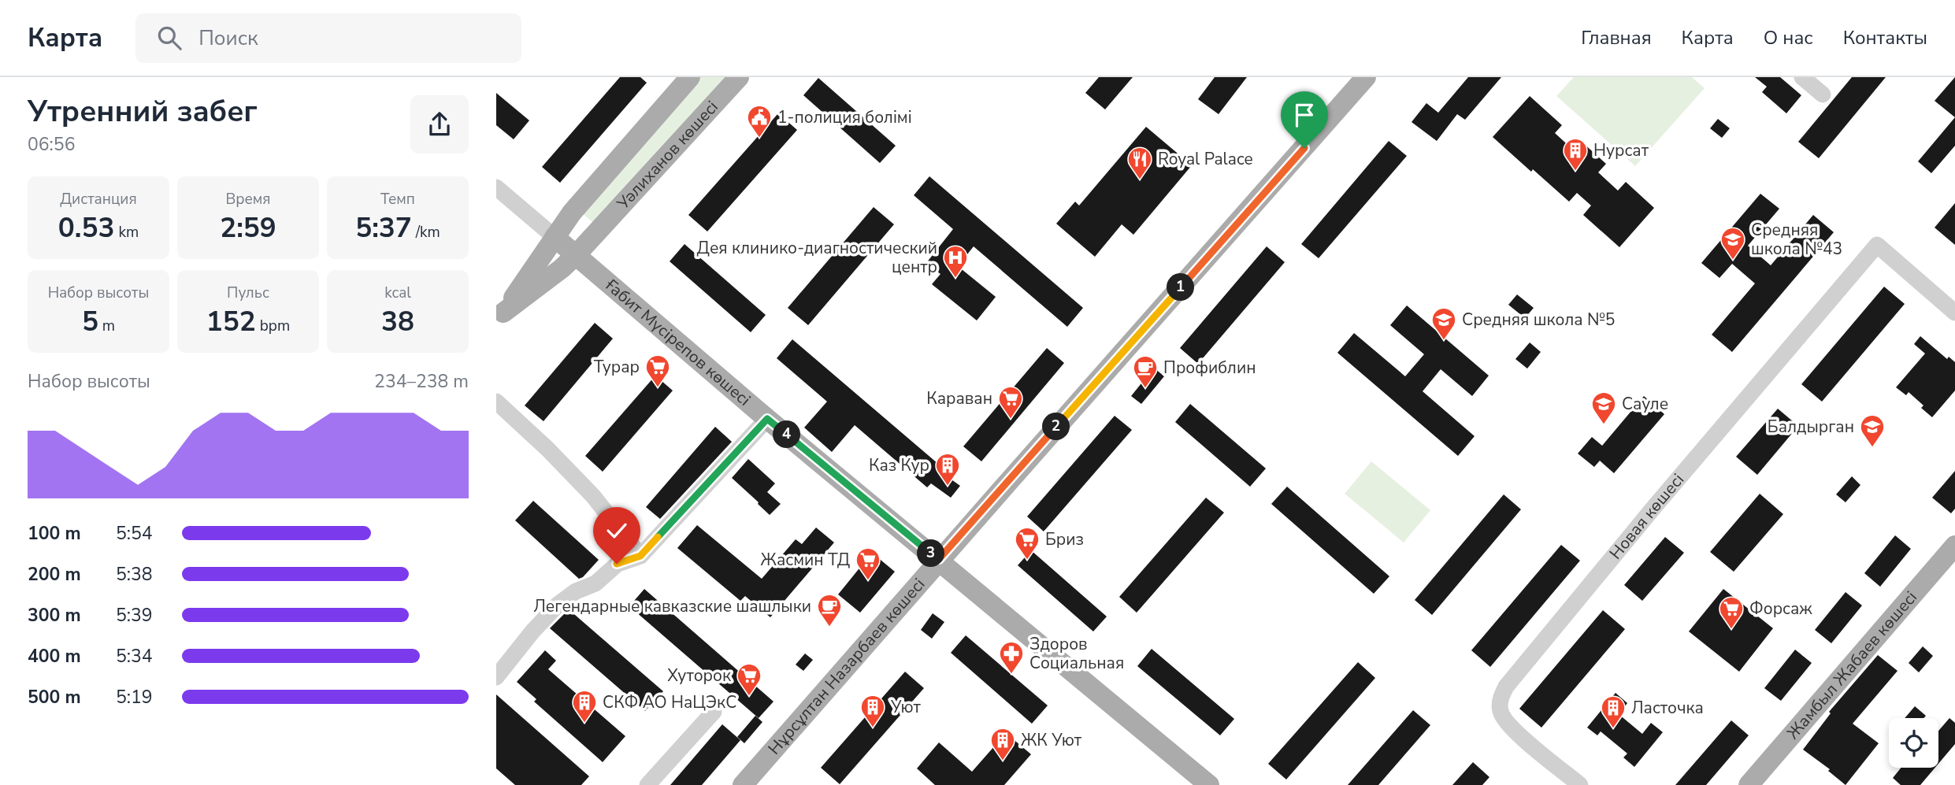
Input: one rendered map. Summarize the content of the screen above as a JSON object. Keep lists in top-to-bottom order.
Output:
{
  "streets": {
    "main road": [
      "Уәлиханов көшесі",
      "Ғабит Мүсірепов көшесі",
      "Жамбыл Жабаев көшесі",
      "Нұрсұлтан Назарбаев көшесі"
    ],
    "street": ["Новая көшесі"]
  },
  "crossings": [
    ["Уәлиханов көшесі", "Ғабит Мүсірепов көшесі"],
    ["Ғабит Мүсірепов көшесі", "Нұрсұлтан Назарбаев көшесі"]
  ],
  "places": {
    "public building": ["1-полиция болiмi"],
    "building": [
      "Нурсат",
      "Каз Кур",
      "СКФ АО НаЦЭкС",
      "Уют",
      "Ласточка",
      "ЖК Уют"
    ],
    "restaurant": ["Royal Palace"],
    "school or university": [
      "Средняя школа №43",
      "Средняя школа №5",
      "Сауле",
      "Балдырган"
    ],
    "hospital": ["Дея клинико-диагностический центр"],
    "supermarket": [
      "Турар",
      "Караван",
      "Бриз",
      "Жасмин ТД",
      "Форсаж",
      "Хуторок"
    ],
    "cafe": ["Профиблин", "Легендарные кавказские шашлыки"],
    "pharmacy": ["Здоров Социальная"]
  },
  "page": {
    "header": "Карта",
    "search": "Поиск",
    "nav": [
      "Главная",
      "Карта",
      "О нас",
      "Контакты"
    ],
    "heading": ["Утренний забег", "06:56"],
    "stats": [
      ["Дистанция", "0.53 km"],
      ["Время", "2:59"],
      ["Темп", "5:37 /km"],
      ["Набор высоты", "5 m"],
      ["Пульс", "152 bpm"],
      ["kcal", "38"]
    ],
    "pins": [
      "1",
      "2",
      "4",
      "3"
    ],
    "chart": ["Набор высоты", "234–238 m"],
    "list": [
      {
        "name": "100 m",
        "note": "5:54"
      },
      {
        "name": "200 m",
        "note": "5:38"
      },
      {
        "name": "300 m",
        "note": "5:39"
      },
      {
        "name": "400 m",
        "note": "5:34"
      },
      {
        "name": "500 m",
        "note": "5:19"
      }
    ]
  }
}
